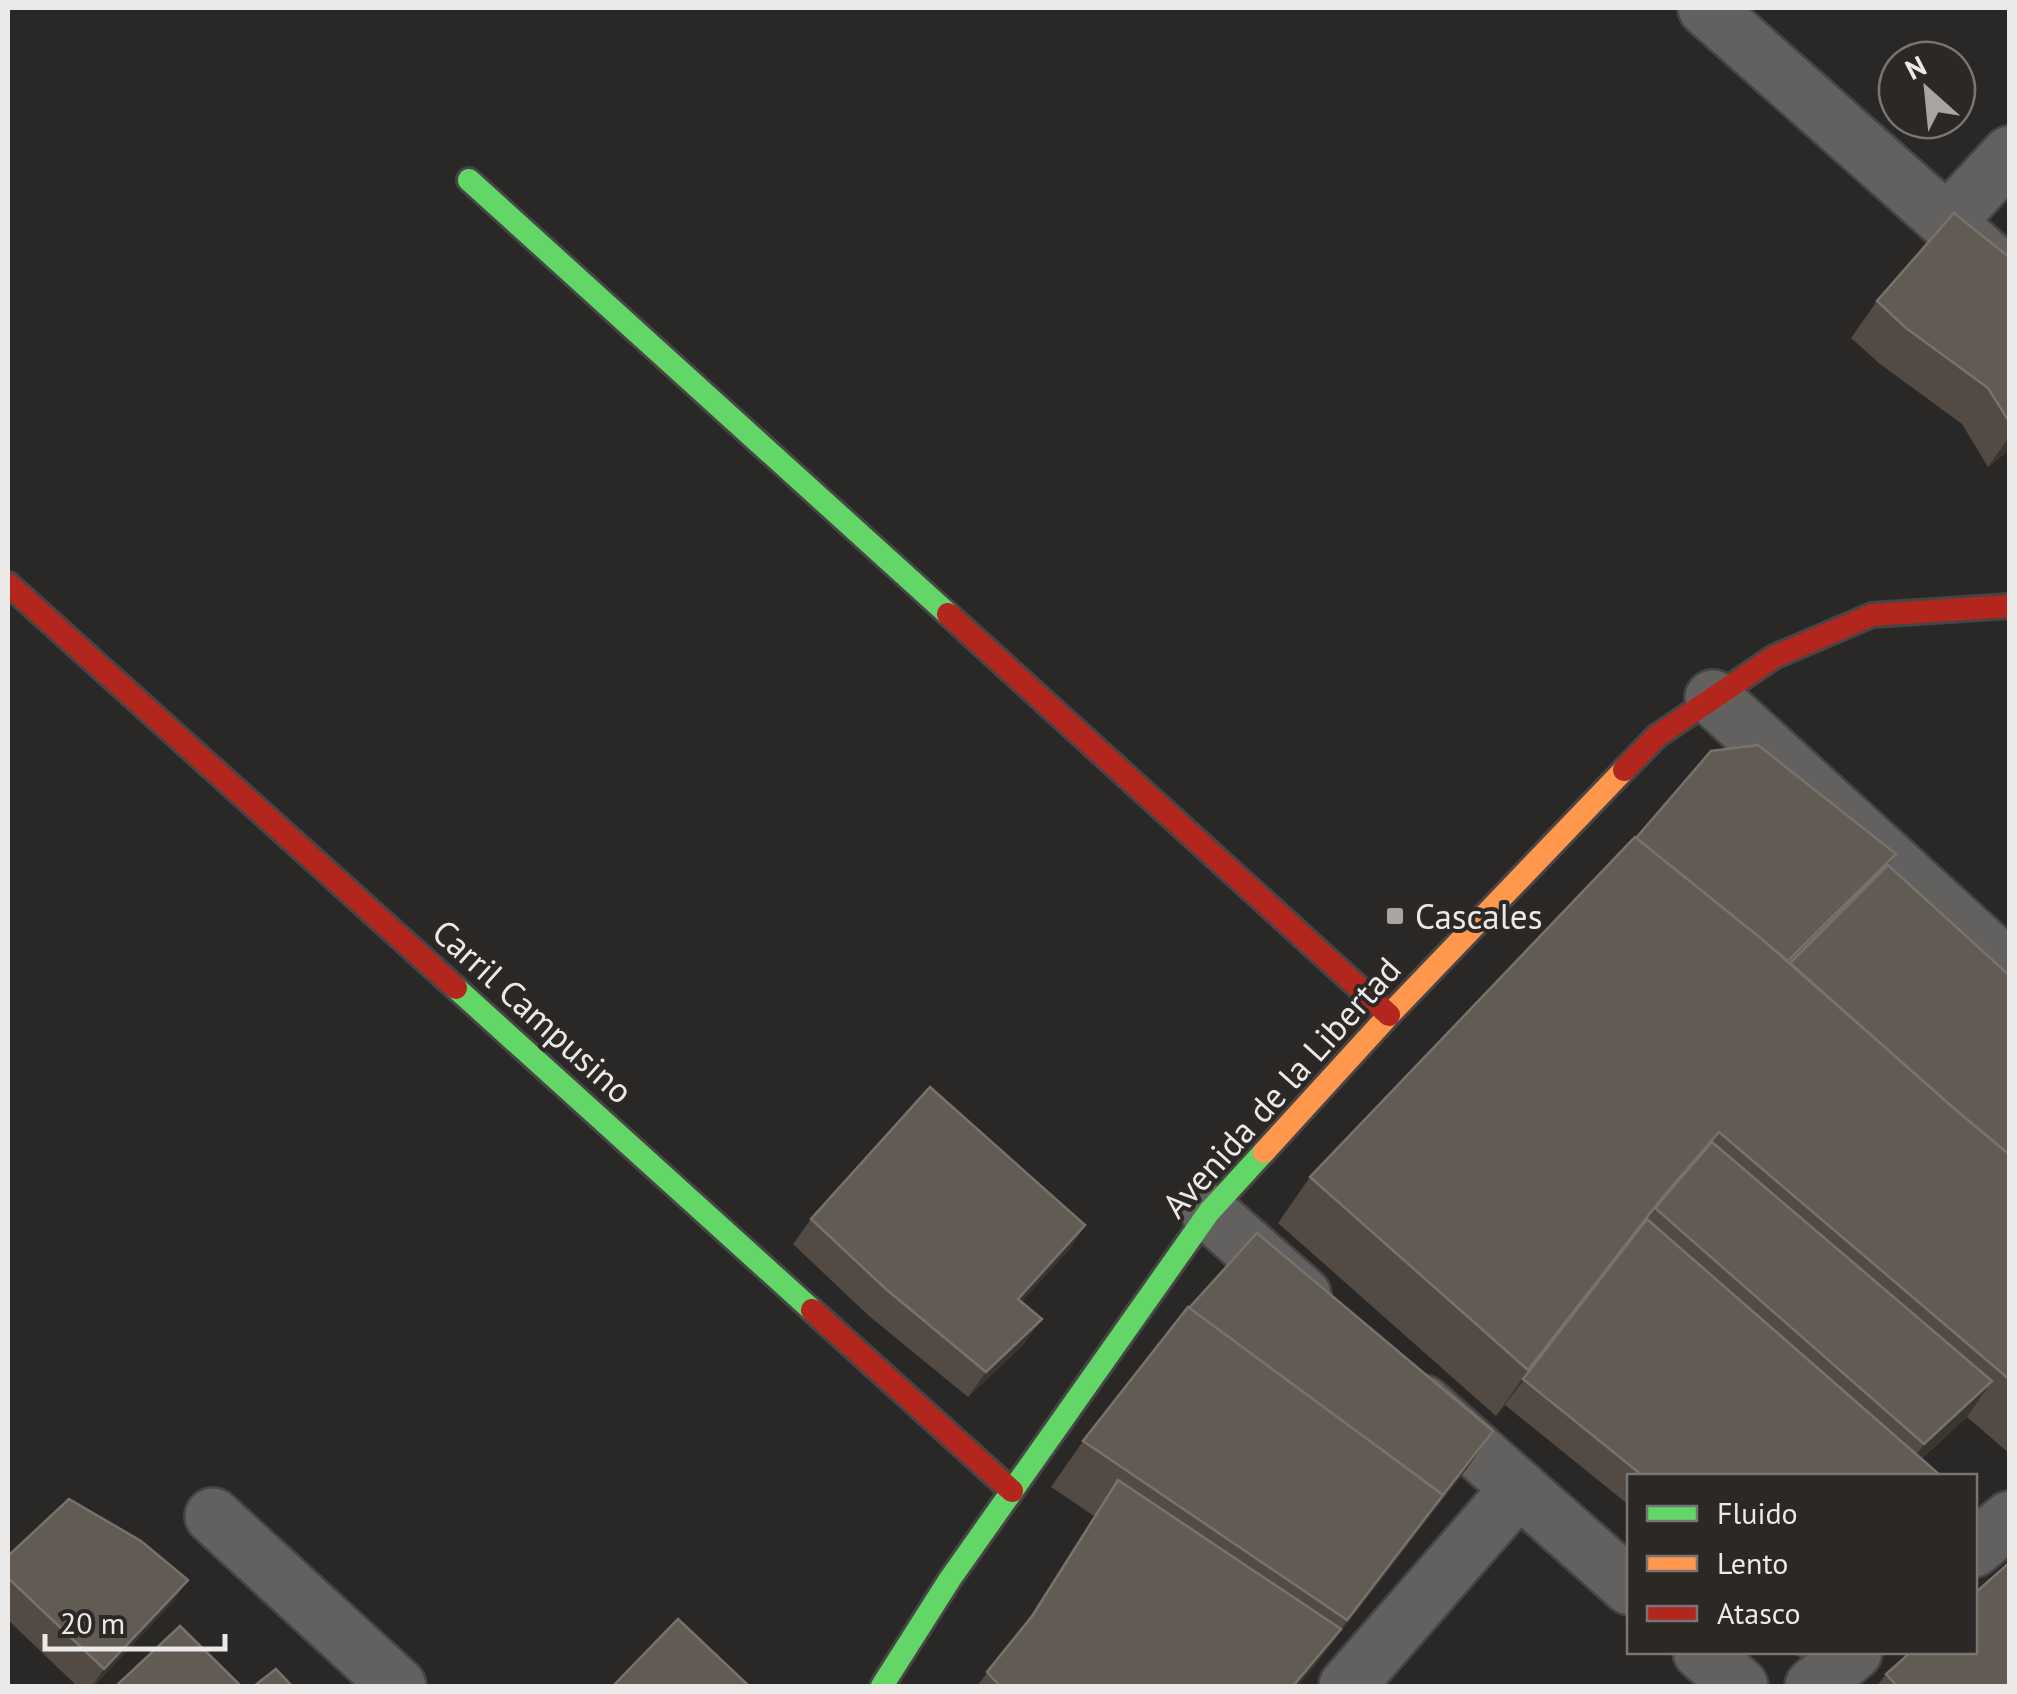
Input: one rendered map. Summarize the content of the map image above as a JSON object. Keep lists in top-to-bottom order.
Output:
{
  "streets": {
    "street": ["Carril Campusino", "Avenida de la Libertad"]
  },
  "crossings": [
    ["Carril Campusino", "Avenida de la Libertad"]
  ],
  "places": {
    "transit": ["Cascales"]
  },
  "legend": ["Fluido", "Lento", "Atasco"],
  "scale_bar": "20 m",
  "north": "top left"
}
